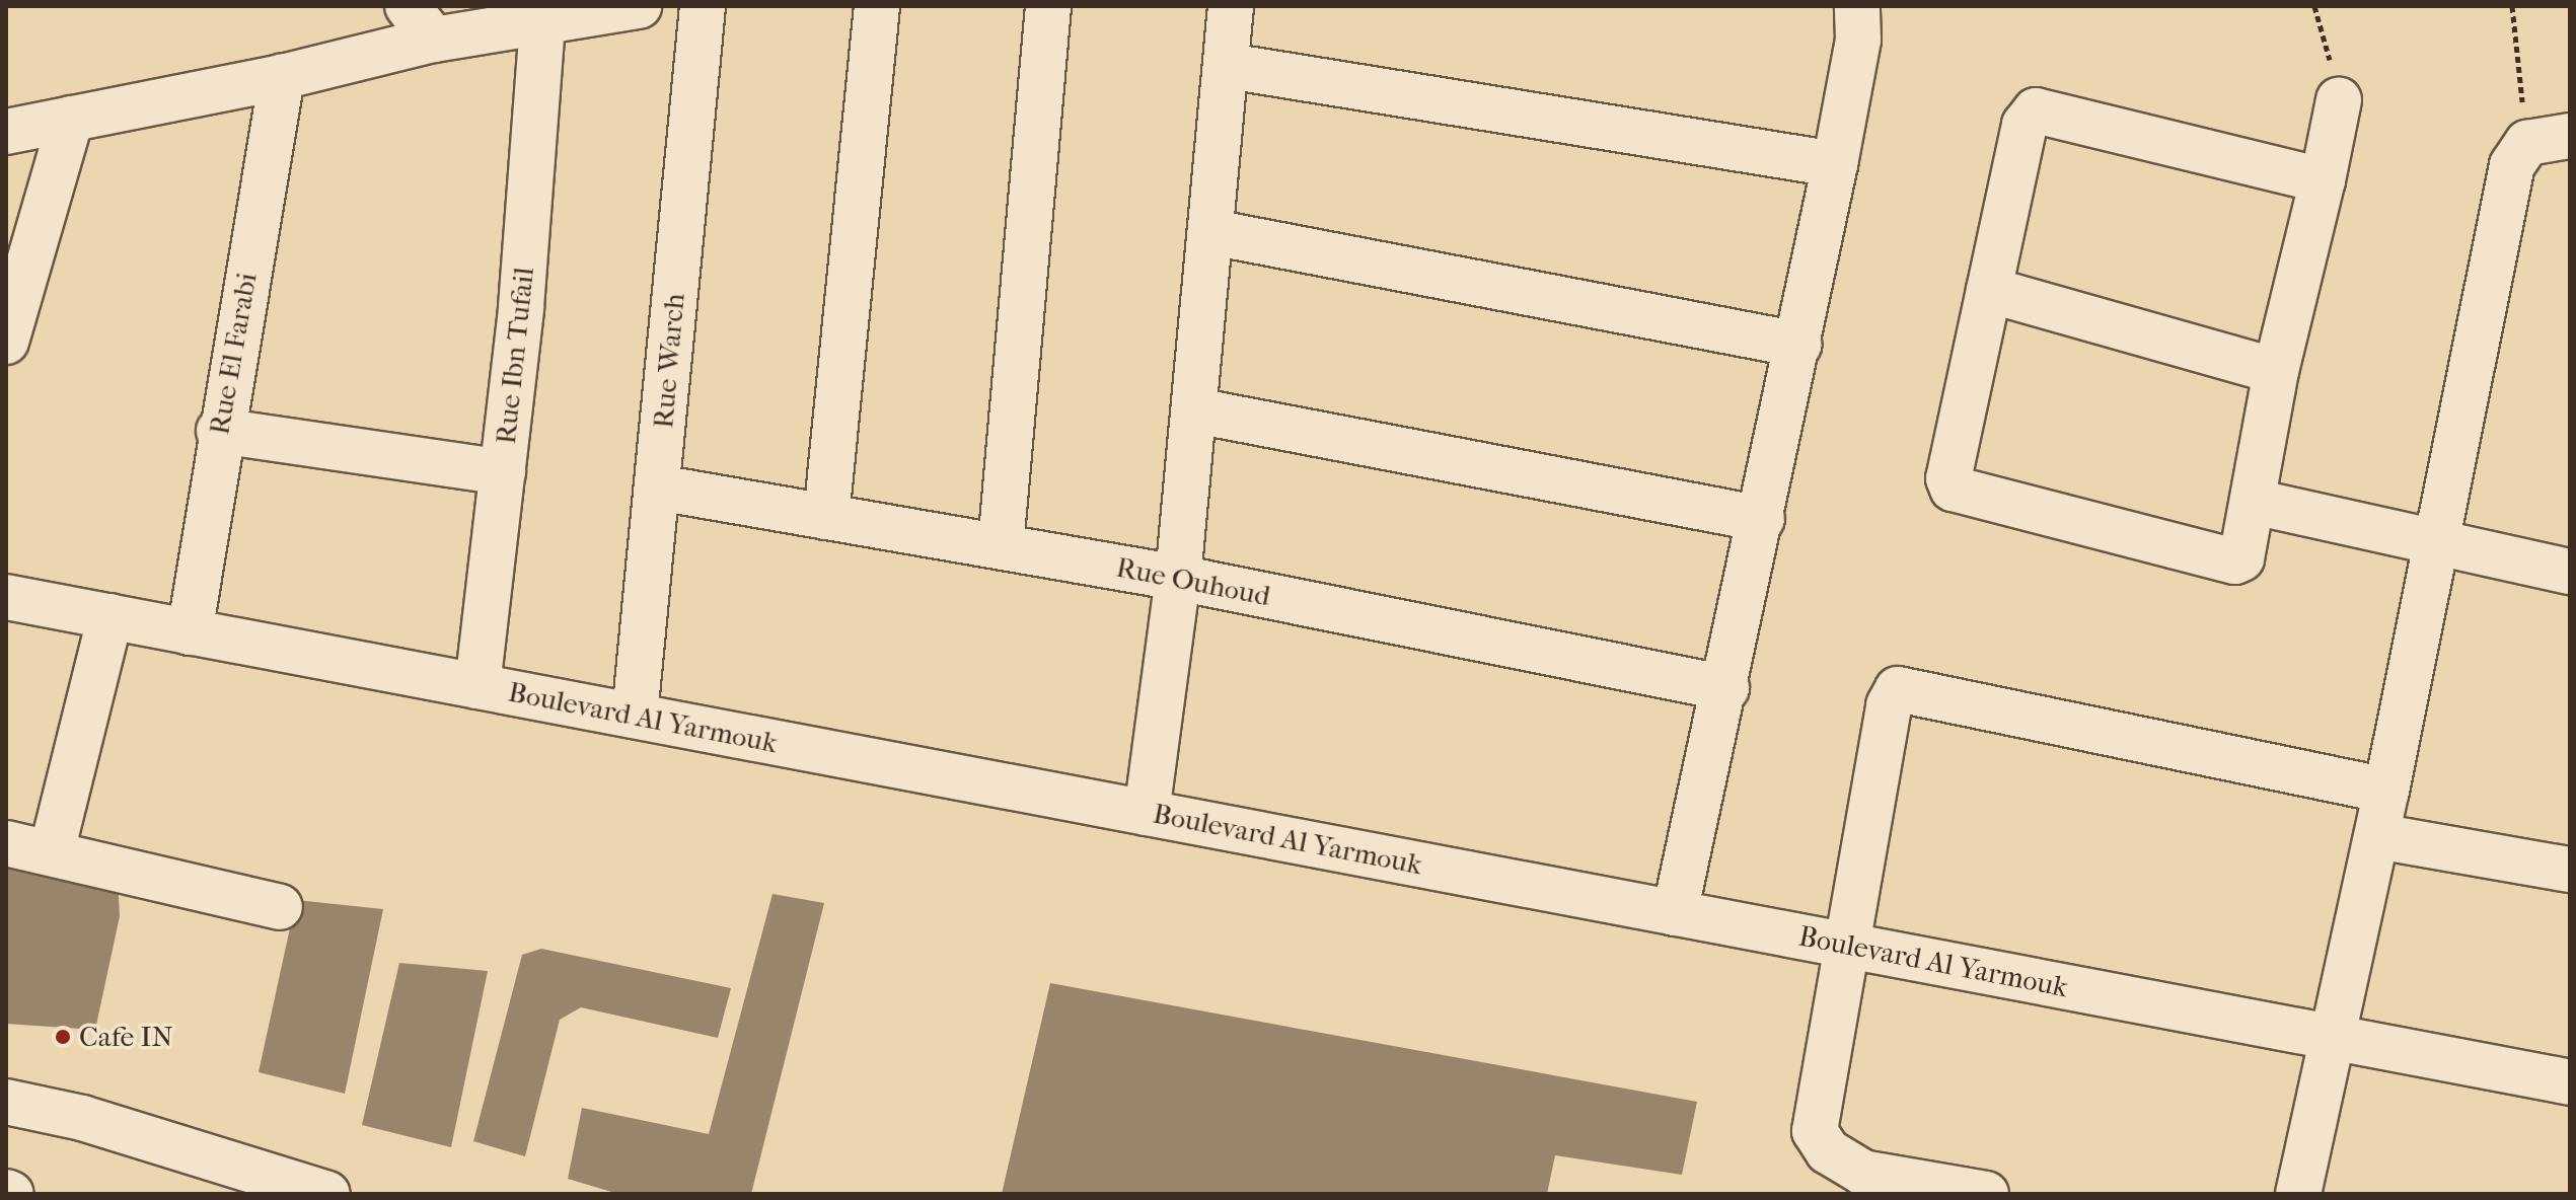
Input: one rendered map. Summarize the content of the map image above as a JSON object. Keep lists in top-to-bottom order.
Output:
{
  "streets": {
    "street": [
      "Rue El Farabi",
      "Rue Ibn Tufail",
      "Rue Warch",
      "Rue Ouhoud",
      "Boulevard Al Yarmouk"
    ]
  },
  "crossings": [
    ["Rue El Farabi", "Boulevard Al Yarmouk"],
    ["Rue Ibn Tufail", "Boulevard Al Yarmouk"],
    ["Rue Warch", "Rue Ouhoud"],
    ["Rue Warch", "Boulevard Al Yarmouk"]
  ],
  "places": ["Cafe IN"]
}
